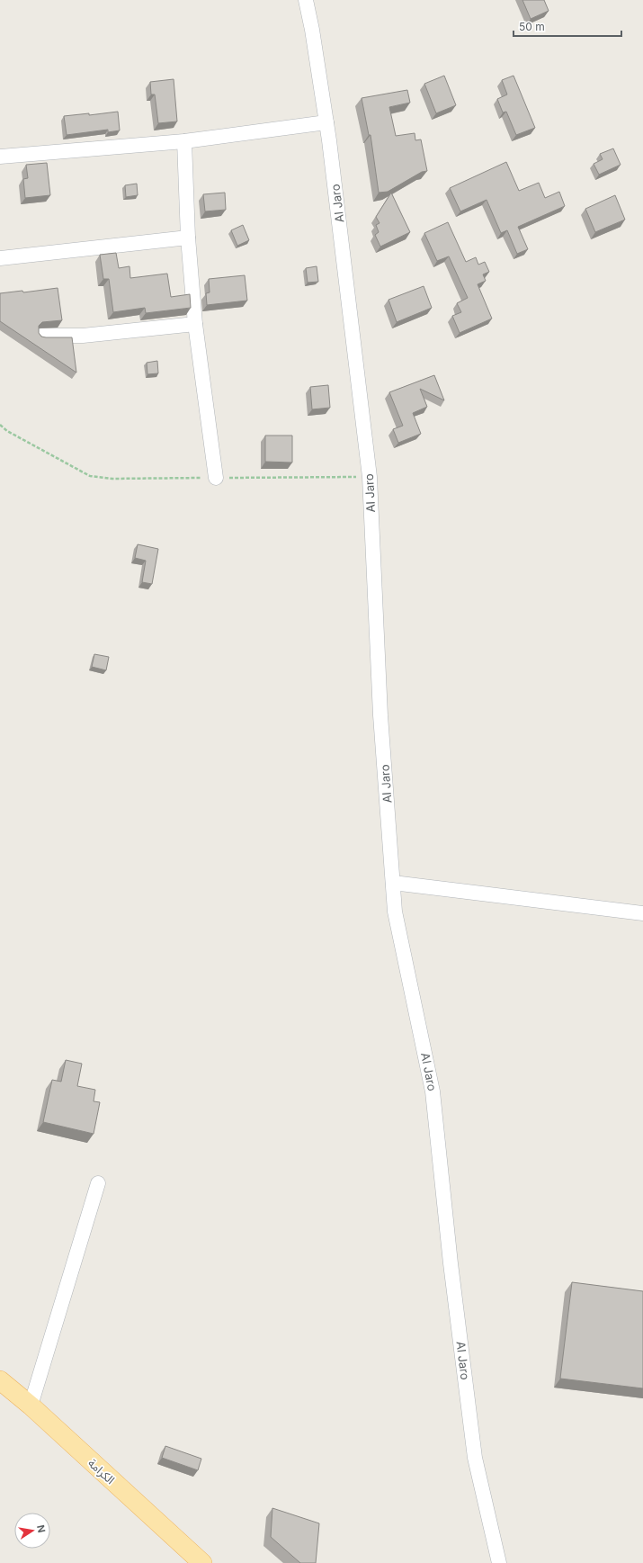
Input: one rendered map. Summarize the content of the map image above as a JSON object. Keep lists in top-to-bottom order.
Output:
{
  "streets": {
    "main road": ["الكرامة"],
    "street": ["Al Jaro"]
  },
  "scale_bar": "50 m",
  "north": "right"
}
